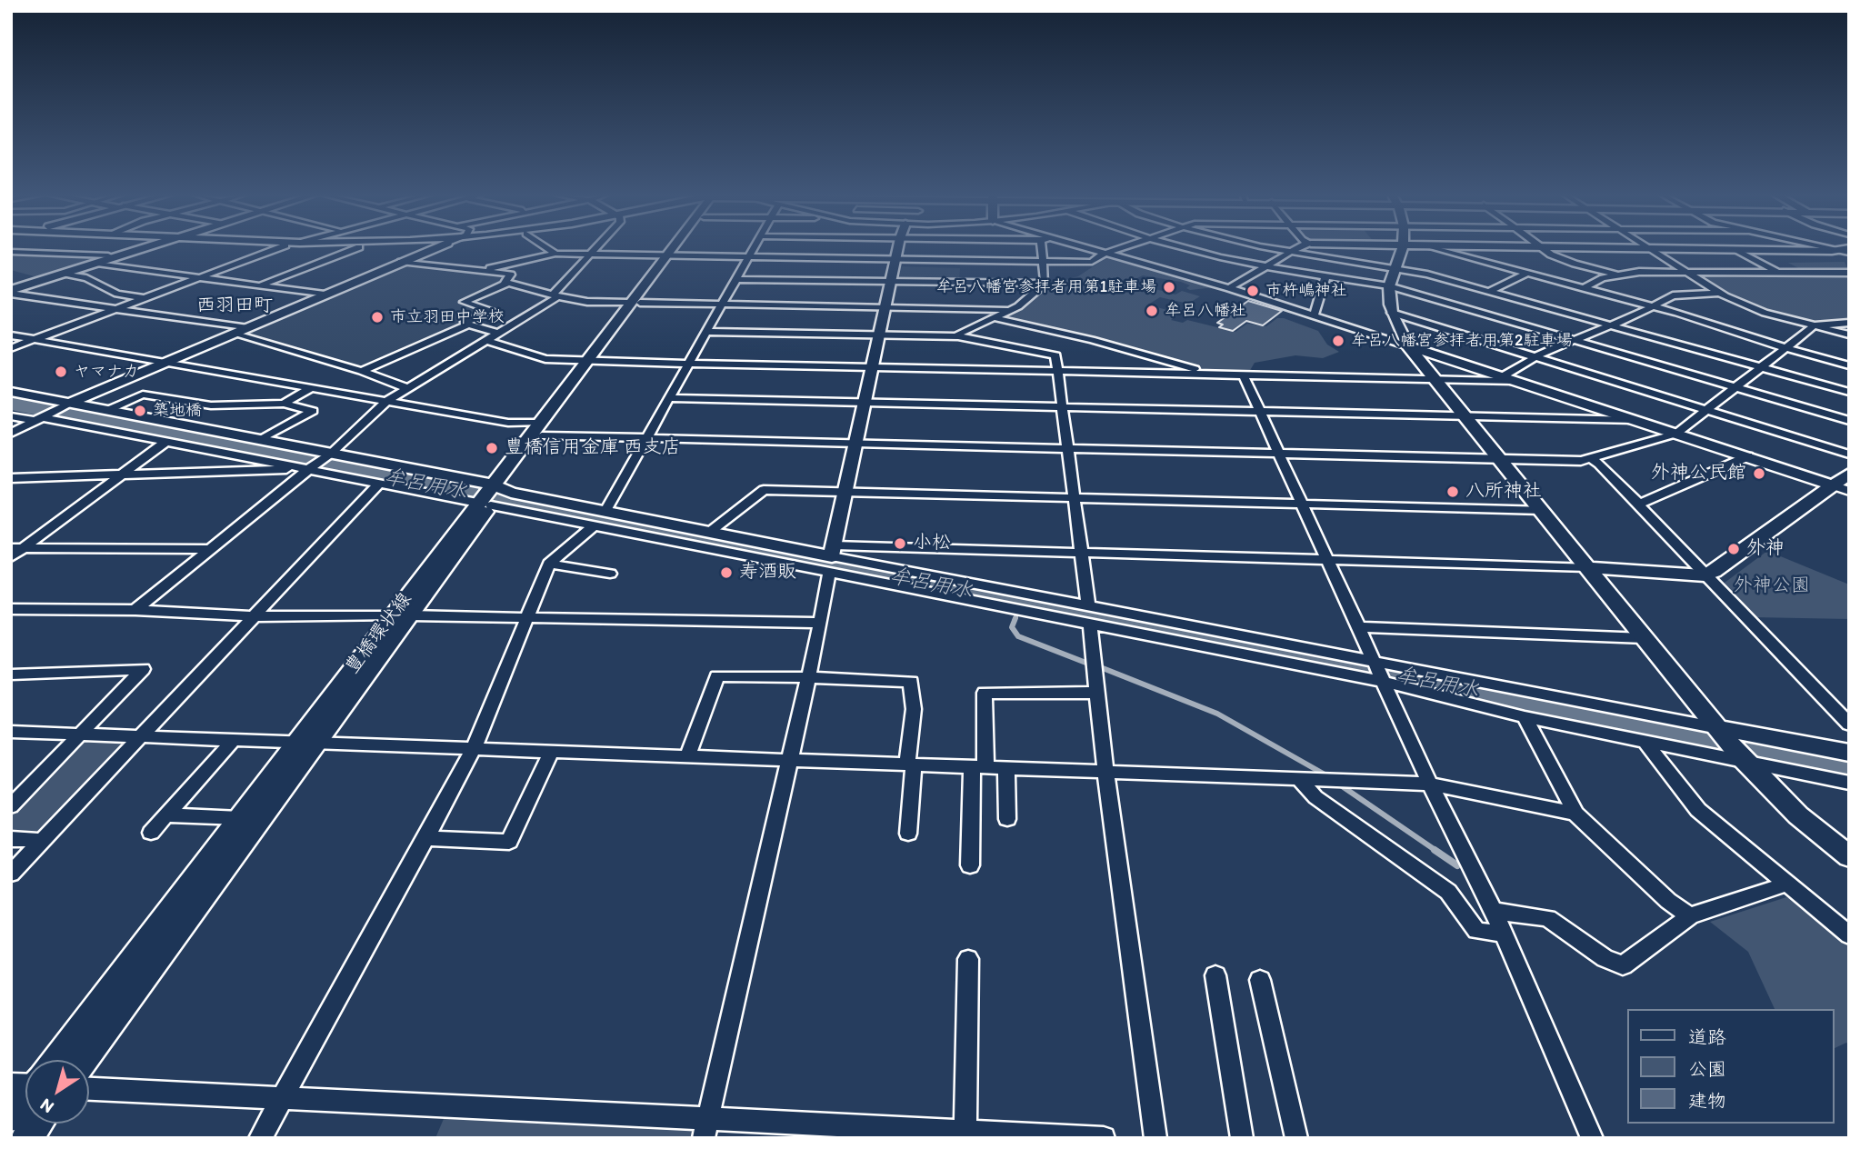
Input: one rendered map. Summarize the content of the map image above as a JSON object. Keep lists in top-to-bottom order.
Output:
{
  "streets": {
    "main road": ["豊橋環状線"]
  },
  "districts": ["西羽田町"],
  "water": ["牟呂用水"],
  "parks": ["外神公園"],
  "places": [
    "牟呂八幡宮参拝者用第1駐車場",
    "市杵嶋神社",
    "牟呂八幡社",
    "市立羽田中学校",
    "牟呂八幡宮参拝者用第2駐車場",
    "ヤマナカ",
    "築地橋",
    "豊橋信用金庫 西支店",
    "外神公民館",
    "八所神社",
    "小松",
    "外神",
    "寿酒販"
  ],
  "legend": ["道路", "公園", "建物"],
  "north": "bottom left"
}
